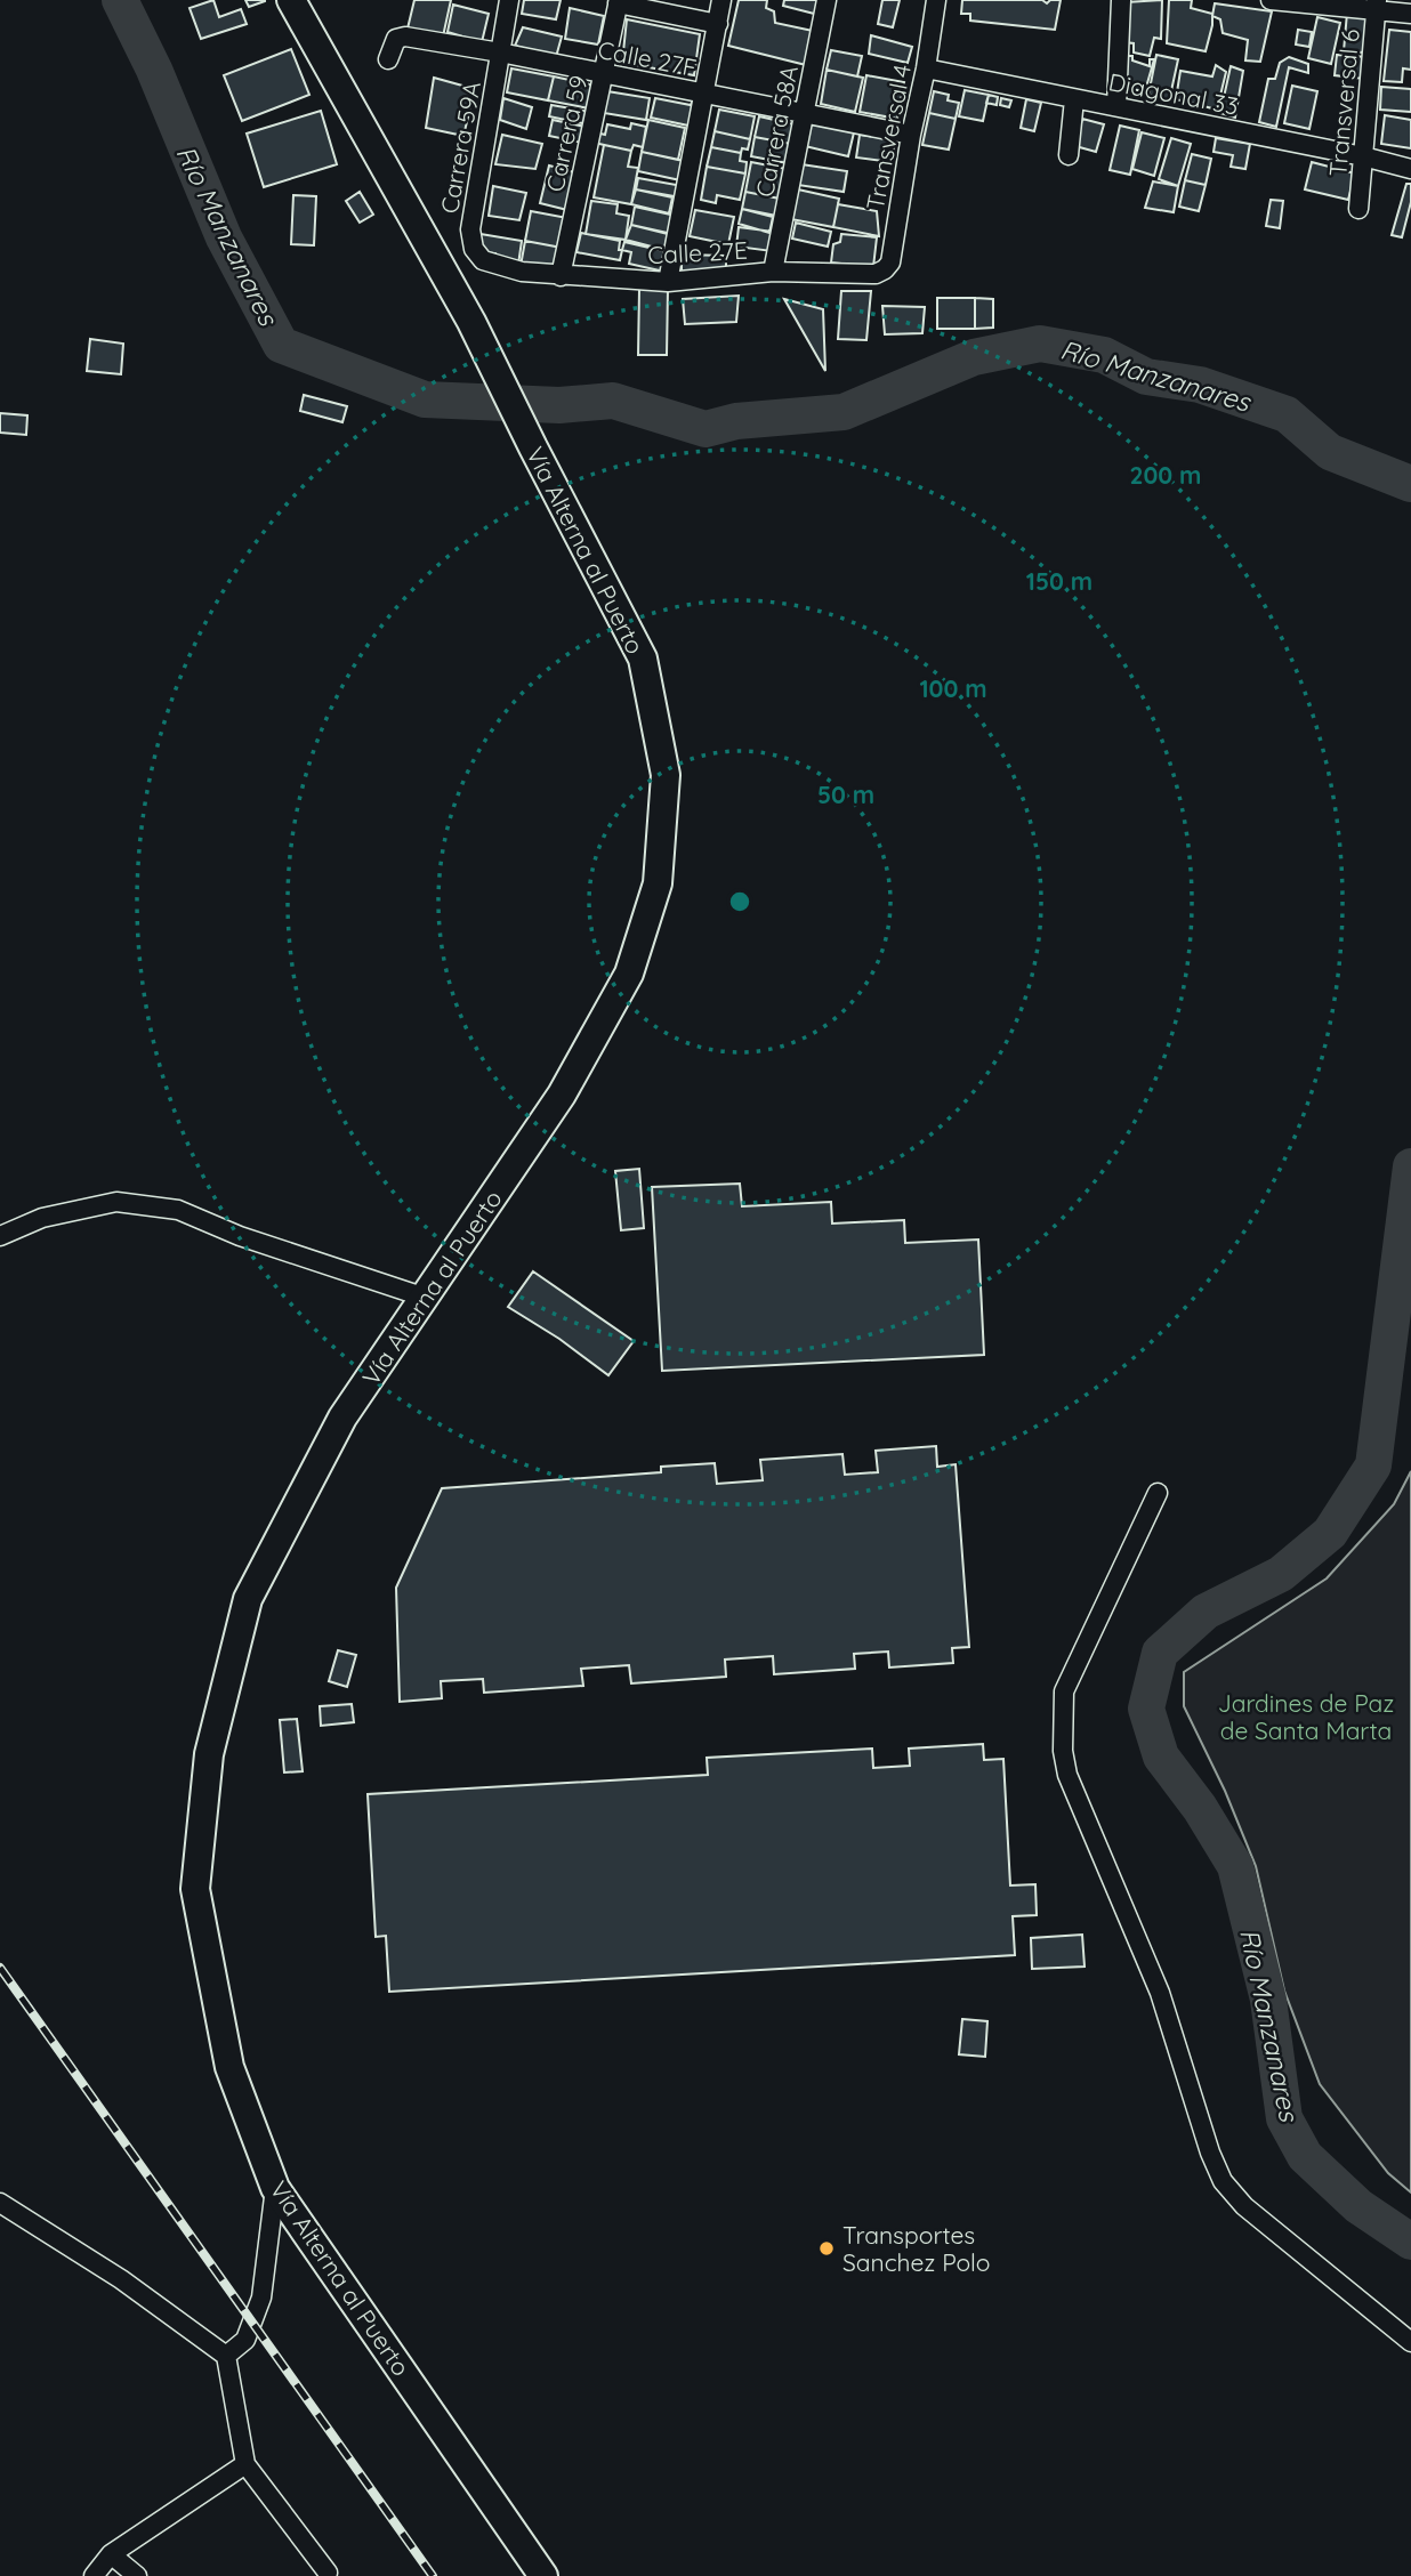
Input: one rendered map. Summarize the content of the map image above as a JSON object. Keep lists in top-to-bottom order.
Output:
{
  "streets": {
    "main road": ["Vía Alterna al Puerto"],
    "street": [
      "Calle 27F",
      "Diagonal 33",
      "Transversal 6",
      "Carrera 58A",
      "Carrera 59",
      "Transversal 4",
      "Carrera 59A",
      "Calle 27E"
    ]
  },
  "crossings": [
    ["Calle 27F", "Carrera 58A"],
    ["Calle 27F", "Carrera 59"],
    ["Calle 27F", "Transversal 4"],
    ["Calle 27F", "Carrera 59A"],
    ["Diagonal 33", "Transversal 6"],
    ["Diagonal 33", "Transversal 4"],
    ["Carrera 58A", "Calle 27E"],
    ["Carrera 59", "Calle 27E"],
    ["Transversal 4", "Calle 27E"],
    ["Carrera 59A", "Calle 27E"]
  ],
  "water": ["Río Manzanares"],
  "parks": ["Jardines de Paz de Santa Marta"],
  "places": ["Transportes Sanchez Polo"],
  "rings": [
    "200 m",
    "150 m",
    "100 m",
    "50 m"
  ]
}
